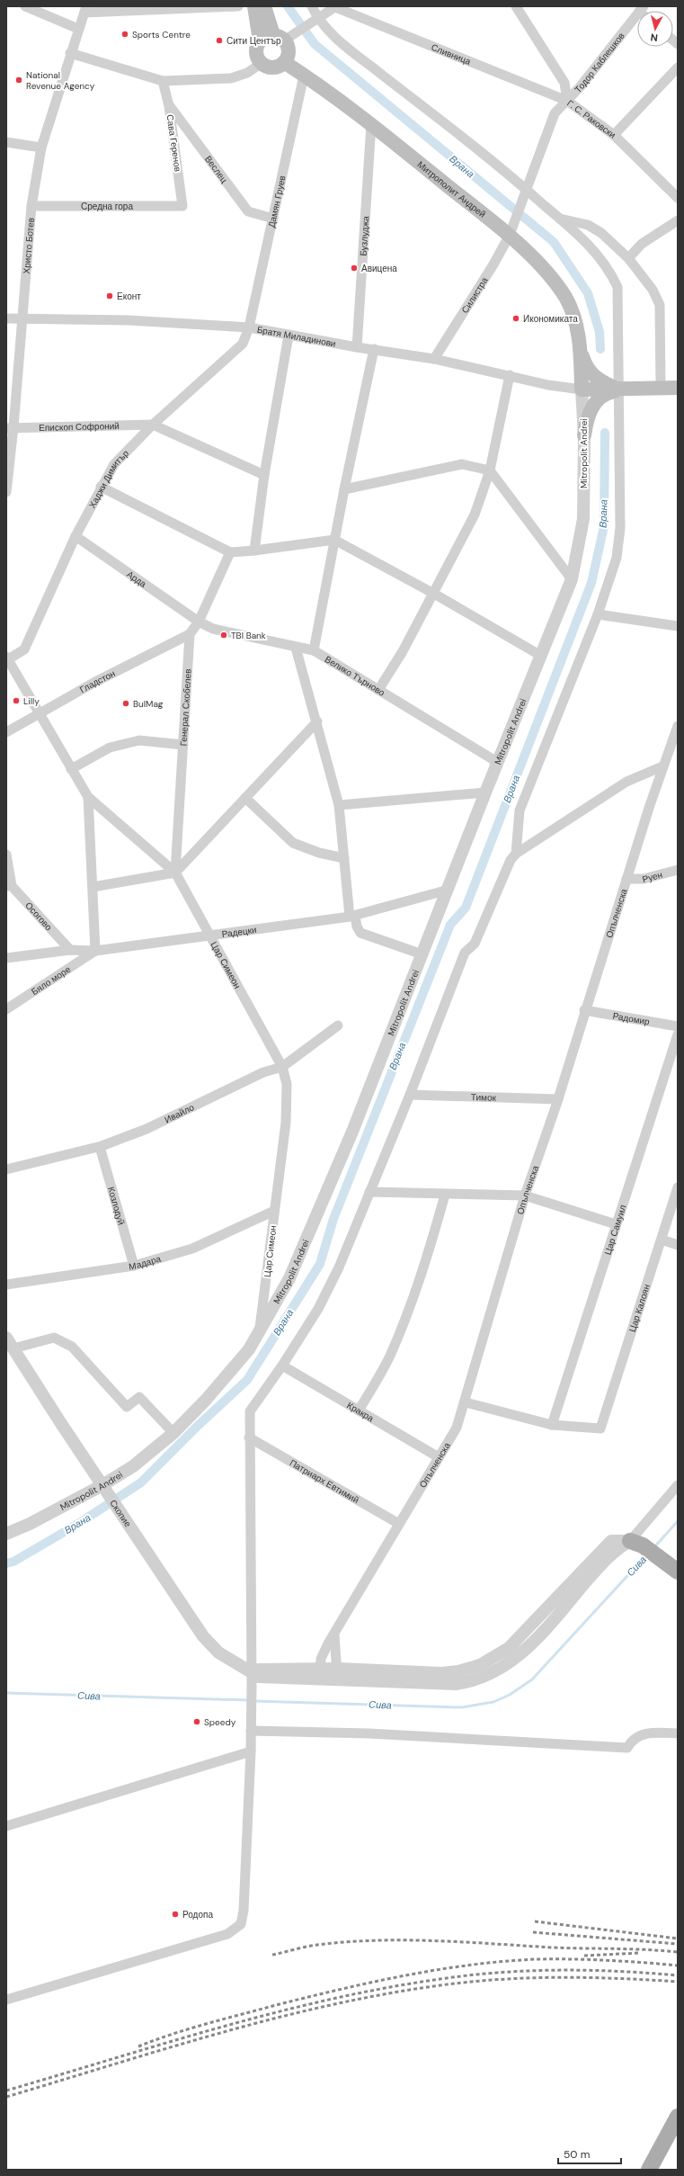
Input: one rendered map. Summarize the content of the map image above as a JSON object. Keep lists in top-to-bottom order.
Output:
{
  "streets": {
    "main road": ["Митрополит Андрей", "Mitropolit Andrei"],
    "street": [
      "Сливница",
      "Тодор Каблешков",
      "Г. С. Раковски",
      "Сава Геренов",
      "Веслец",
      "Дамян Груев",
      "Средна гора",
      "Бузлуджа",
      "Христо Ботев",
      "Силистра",
      "Братя Миладинови",
      "Епископ Софроний",
      "Хаджи Димитър",
      "Арда",
      "Велико Търново",
      "Гладстон",
      "Генерал Скобелев",
      "Руен",
      "Опълченска",
      "Осогово",
      "Радецки",
      "Цар Симеон",
      "Бяло море",
      "Радомир",
      "Тимок",
      "Ивайло",
      "Козлодуй",
      "Цар Самуил",
      "Мадара",
      "Цар Калоян",
      "Кракра",
      "Патриарх Евтимий",
      "Скопие"
    ]
  },
  "crossings": [
    ["Сливница", "Тодор Каблешков"],
    ["Сливница", "Г. С. Раковски"],
    ["Тодор Каблешков", "Г. С. Раковски"],
    ["Тодор Каблешков", "Митрополит Андрей"],
    ["Тодор Каблешков", "Силистра"],
    ["Сава Геренов", "Веслец"],
    ["Сава Геренов", "Средна гора"],
    ["Веслец", "Дамян Груев"],
    ["Митрополит Андрей", "Дамян Груев"],
    ["Митрополит Андрей", "Бузлуджа"],
    ["Митрополит Андрей", "Силистра"],
    ["Митрополит Андрей", "Mitropolit Andrei"],
    ["Дамян Груев", "Братя Миладинови"],
    ["Дамян Груев", "Хаджи Димитър"],
    ["Средна гора", "Христо Ботев"],
    ["Бузлуджа", "Братя Миладинови"],
    ["Христо Ботев", "Братя Миладинови"],
    ["Христо Ботев", "Епископ Софроний"],
    ["Силистра", "Братя Миладинови"],
    ["Братя Миладинови", "Mitropolit Andrei"],
    ["Братя Миладинови", "Хаджи Димитър"],
    ["Епископ Софроний", "Хаджи Димитър"],
    ["Mitropolit Andrei", "Велико Търново"],
    ["Mitropolit Andrei", "Радецки"],
    ["Mitropolit Andrei", "Цар Симеон"],
    ["Mitropolit Andrei", "Скопие"],
    ["Хаджи Димитър", "Арда"],
    ["Хаджи Димитър", "Цар Симеон"],
    ["Арда", "Велико Търново"],
    ["Гладстон", "Генерал Скобелев"],
    ["Гладстон", "Цар Симеон"],
    ["Генерал Скобелев", "Цар Симеон"],
    ["Руен", "Опълченска"],
    ["Опълченска", "Радомир"],
    ["Опълченска", "Тимок"],
    ["Опълченска", "Кракра"],
    ["Опълченска", "Патриарх Евтимий"],
    ["Осогово", "Радецки"],
    ["Радецки", "Цар Симеон"],
    ["Радецки", "Бяло море"],
    ["Цар Симеон", "Ивайло"],
    ["Цар Симеон", "Мадара"],
    ["Ивайло", "Козлодуй"],
    ["Козлодуй", "Мадара"],
    ["Цар Самуил", "Цар Калоян"]
  ],
  "water": ["Врана", "Сива"],
  "places": [
    "Sports Centre",
    "Сити Център",
    "National Revenue Agency",
    "Авицена",
    "Еконт",
    "Икономиката",
    "TBI Bank",
    "Lilly",
    "BulMag",
    "Speedy",
    "Родопа"
  ],
  "scale_bar": "50 m",
  "north": "bottom"
}
